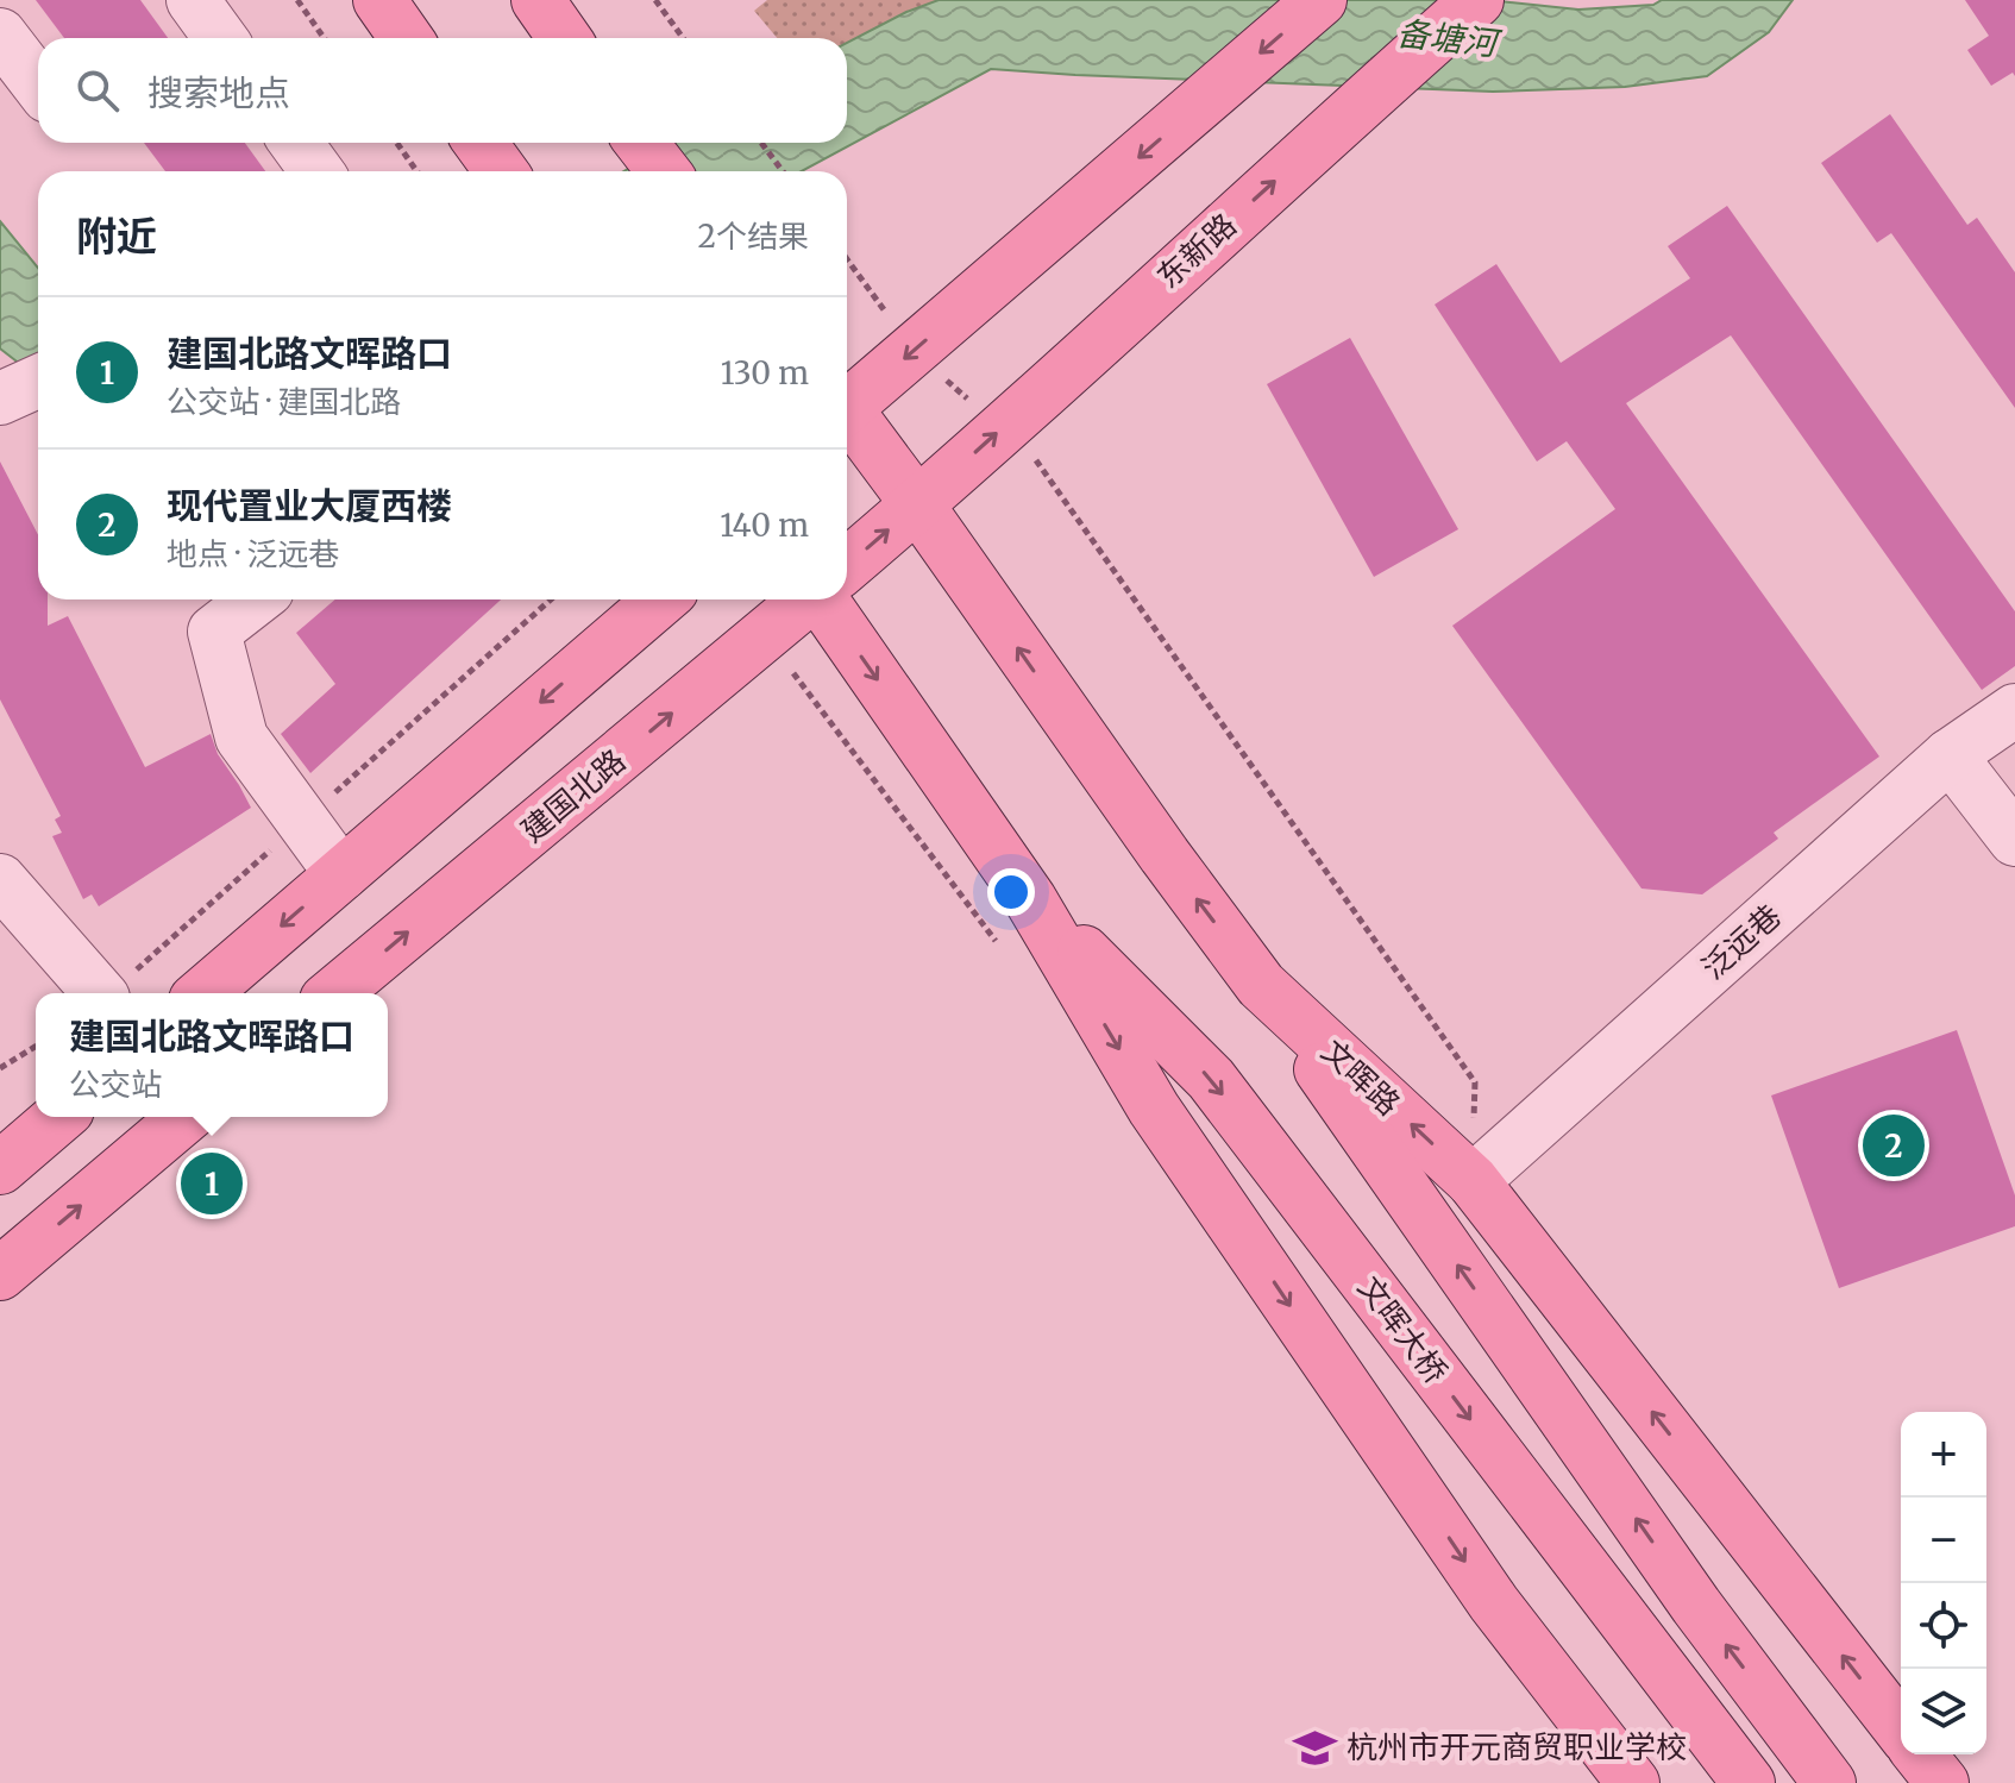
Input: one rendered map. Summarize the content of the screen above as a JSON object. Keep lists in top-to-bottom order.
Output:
{
  "streets": {
    "main road": [
      "东新路",
      "建国北路",
      "文晖路",
      "文晖大桥"
    ],
    "street": ["泛远巷"]
  },
  "crossings": [
    ["东新路", "建国北路"],
    ["东新路", "文晖路"],
    ["建国北路", "文晖路"],
    ["泛远巷", "文晖路"]
  ],
  "water": ["备塘河"],
  "places": {
    "school or university": ["杭州市开元商贸职业学校"]
  },
  "page": {
    "search": "搜索地点",
    "heading": ["附近", "2个结果"],
    "list": [
      {
        "mark": "1",
        "name": "建国北路文晖路口",
        "note": "公交站 · 建国北路",
        "value": "130 m"
      },
      {
        "mark": "2",
        "name": "现代置业大厦西楼",
        "note": "地点 · 泛远巷",
        "value": "140 m"
      }
    ],
    "popup": ["建国北路文晖路口", "公交站"],
    "pins": ["2", "1"],
    "map_buttons": ["+", "−"]
  }
}
